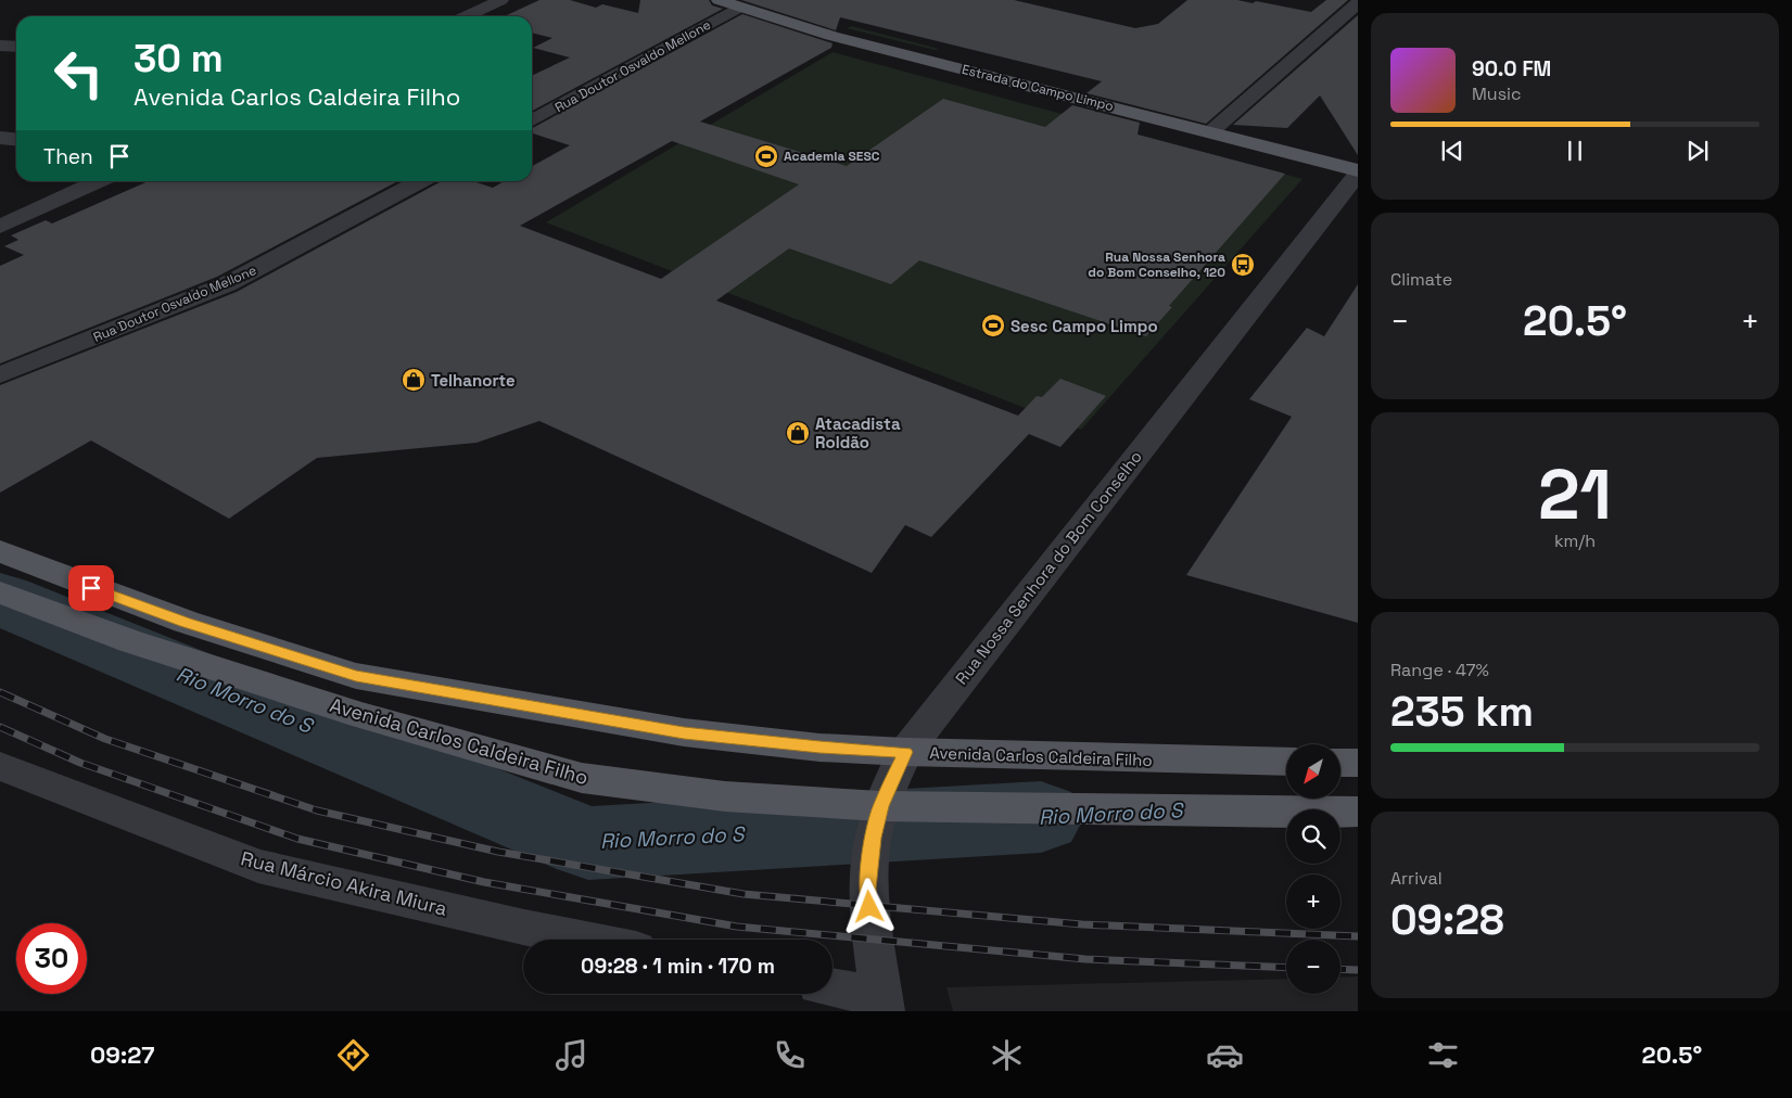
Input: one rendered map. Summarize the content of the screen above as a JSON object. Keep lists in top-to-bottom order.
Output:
{
  "streets": {
    "main road": ["Estrada do Campo Limpo", "Avenida Carlos Caldeira Filho"],
    "street": ["Rua Doutor Osvaldo Mellone", "Rua Nossa Senhora do Bom Conselho", "Rua Márcio Akira Miura"]
  },
  "crossings": [
    ["Rua Doutor Osvaldo Mellone", "Estrada do Campo Limpo"],
    ["Estrada do Campo Limpo", "Rua Nossa Senhora do Bom Conselho"],
    ["Rua Nossa Senhora do Bom Conselho", "Avenida Carlos Caldeira Filho"]
  ],
  "water": ["Rio Morro do S"],
  "places": {
    "sports": ["Academia SESC", "Sesc Campo Limpo"],
    "bus stop": ["Rua Nossa Senhora do Bom Conselho, 120"],
    "shop": ["Telhanorte", "Atacadista Roldão"]
  },
  "north": "bottom left",
  "page": {
    "turn": ["30 m", "Avenida Carlos Caldeira Filho"],
    "song": ["90.0 FM", "Music"],
    "then": "Then",
    "tile": [
      "Climate",
      ["21", "km/h"],
      ["Range · 47%", "235 km"],
      ["Arrival", "09:28"]
    ],
    "heat": ["−", "20.5°", "+"],
    "map_buttons": ["+", "−"],
    "limit": "30",
    "trip": "09:28 · 1 min · 170 m",
    "tabs": ["09:27", "20.5°"]
  }
}
